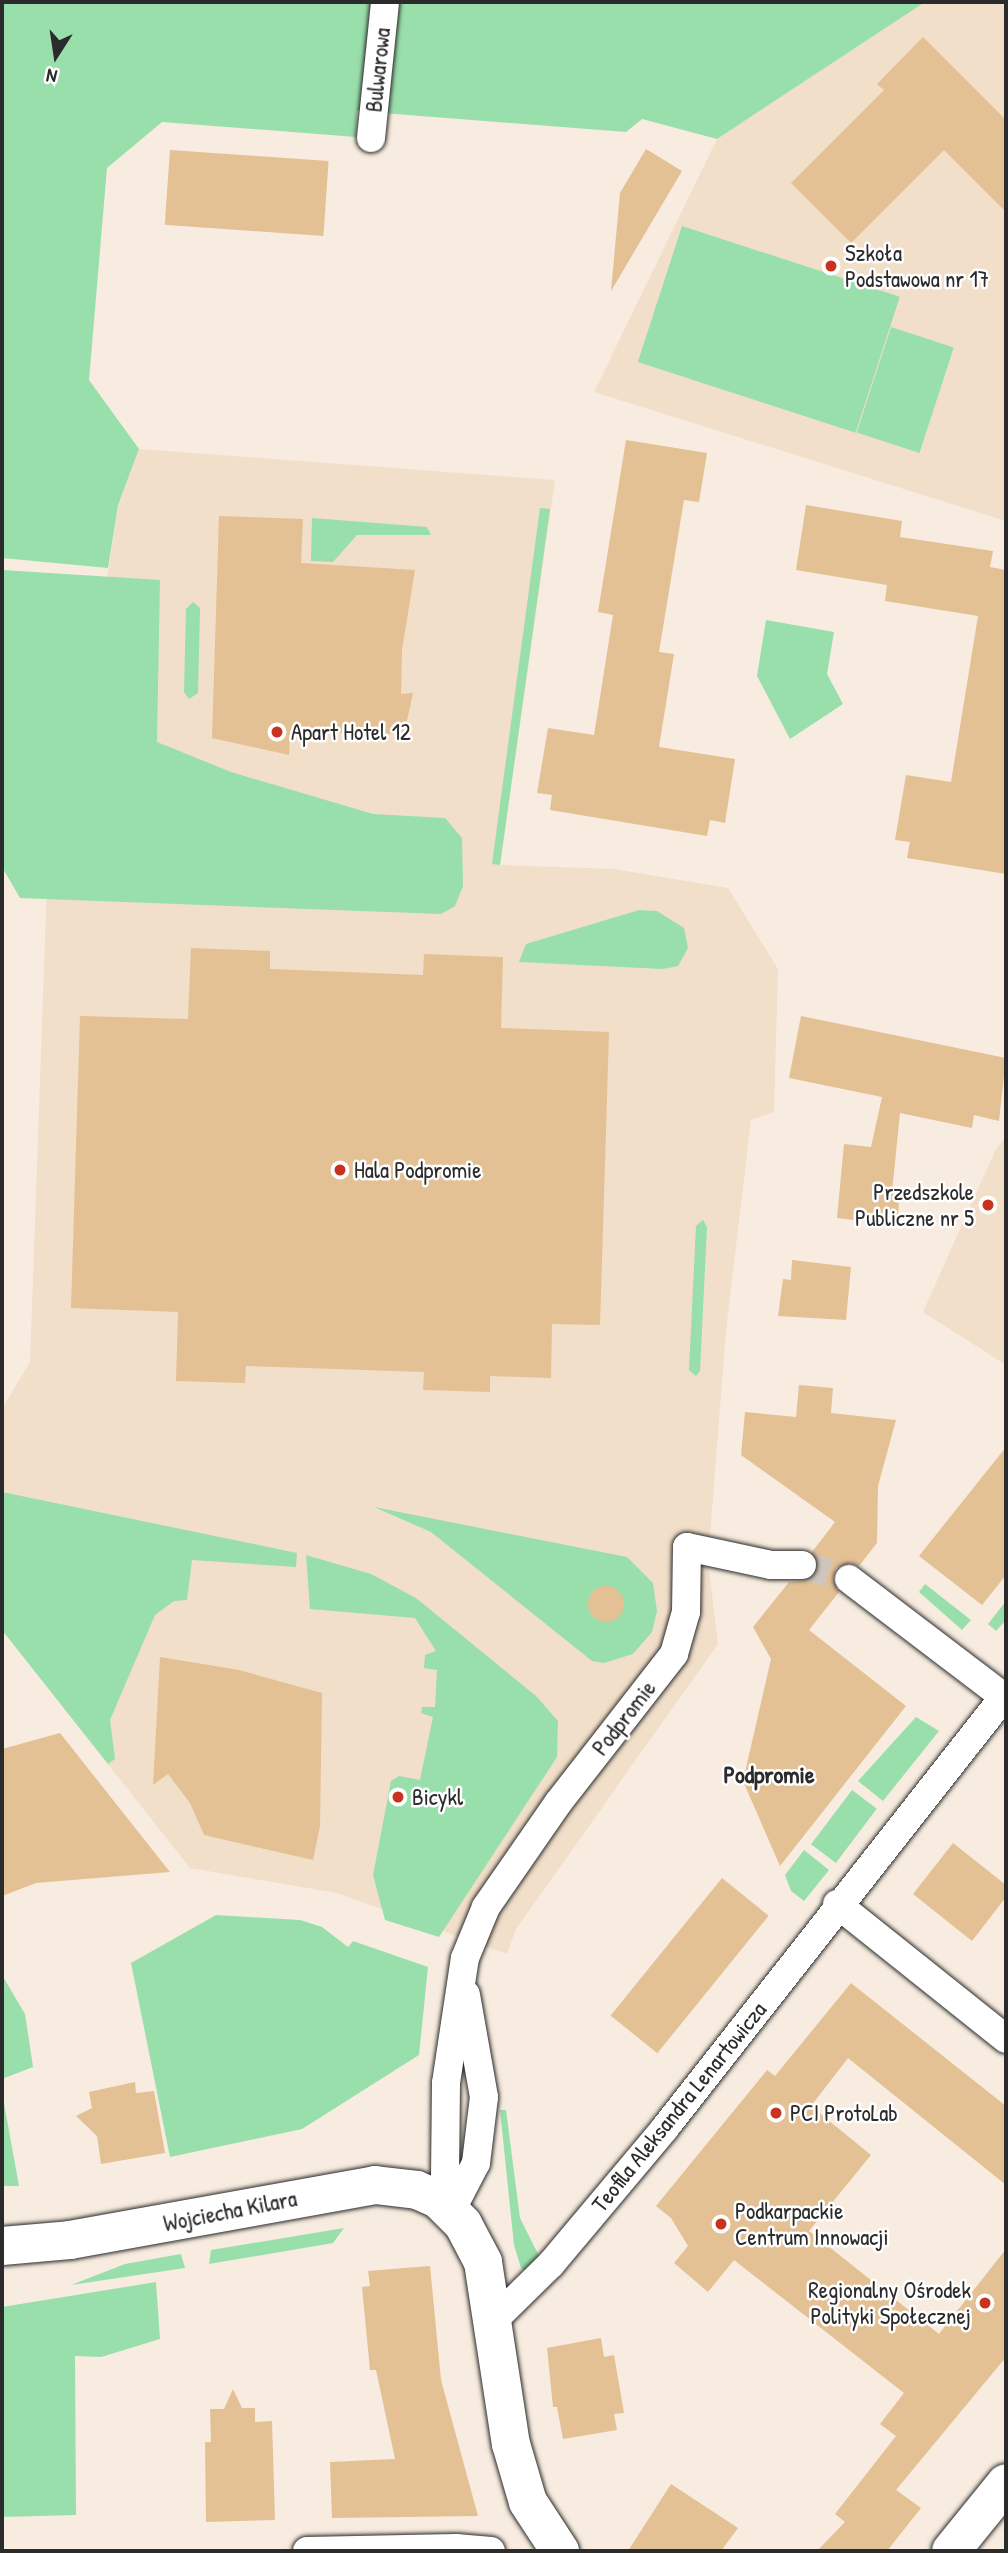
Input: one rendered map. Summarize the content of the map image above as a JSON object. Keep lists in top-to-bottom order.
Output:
{
  "streets": {
    "main road": ["Podpromie", "Wojciecha Kilara"],
    "street": ["Bulwarowa", "Teofila Aleksandra Lenartowicza"]
  },
  "crossings": [
    ["Podpromie", "Teofila Aleksandra Lenartowicza"],
    ["Podpromie", "Wojciecha Kilara"]
  ],
  "districts": ["Podpromie"],
  "places": [
    "Szkoła Podstawowa nr 17",
    "Apart Hotel 12",
    "Hala Podpromie",
    "Przedszkole Publiczne nr 5",
    "Bicykl",
    "PCI ProtoLab",
    "Podkarpackie Centrum Innowacji",
    "Regionalny Ośrodek Polityki Społecznej"
  ],
  "north": "bottom"
}
